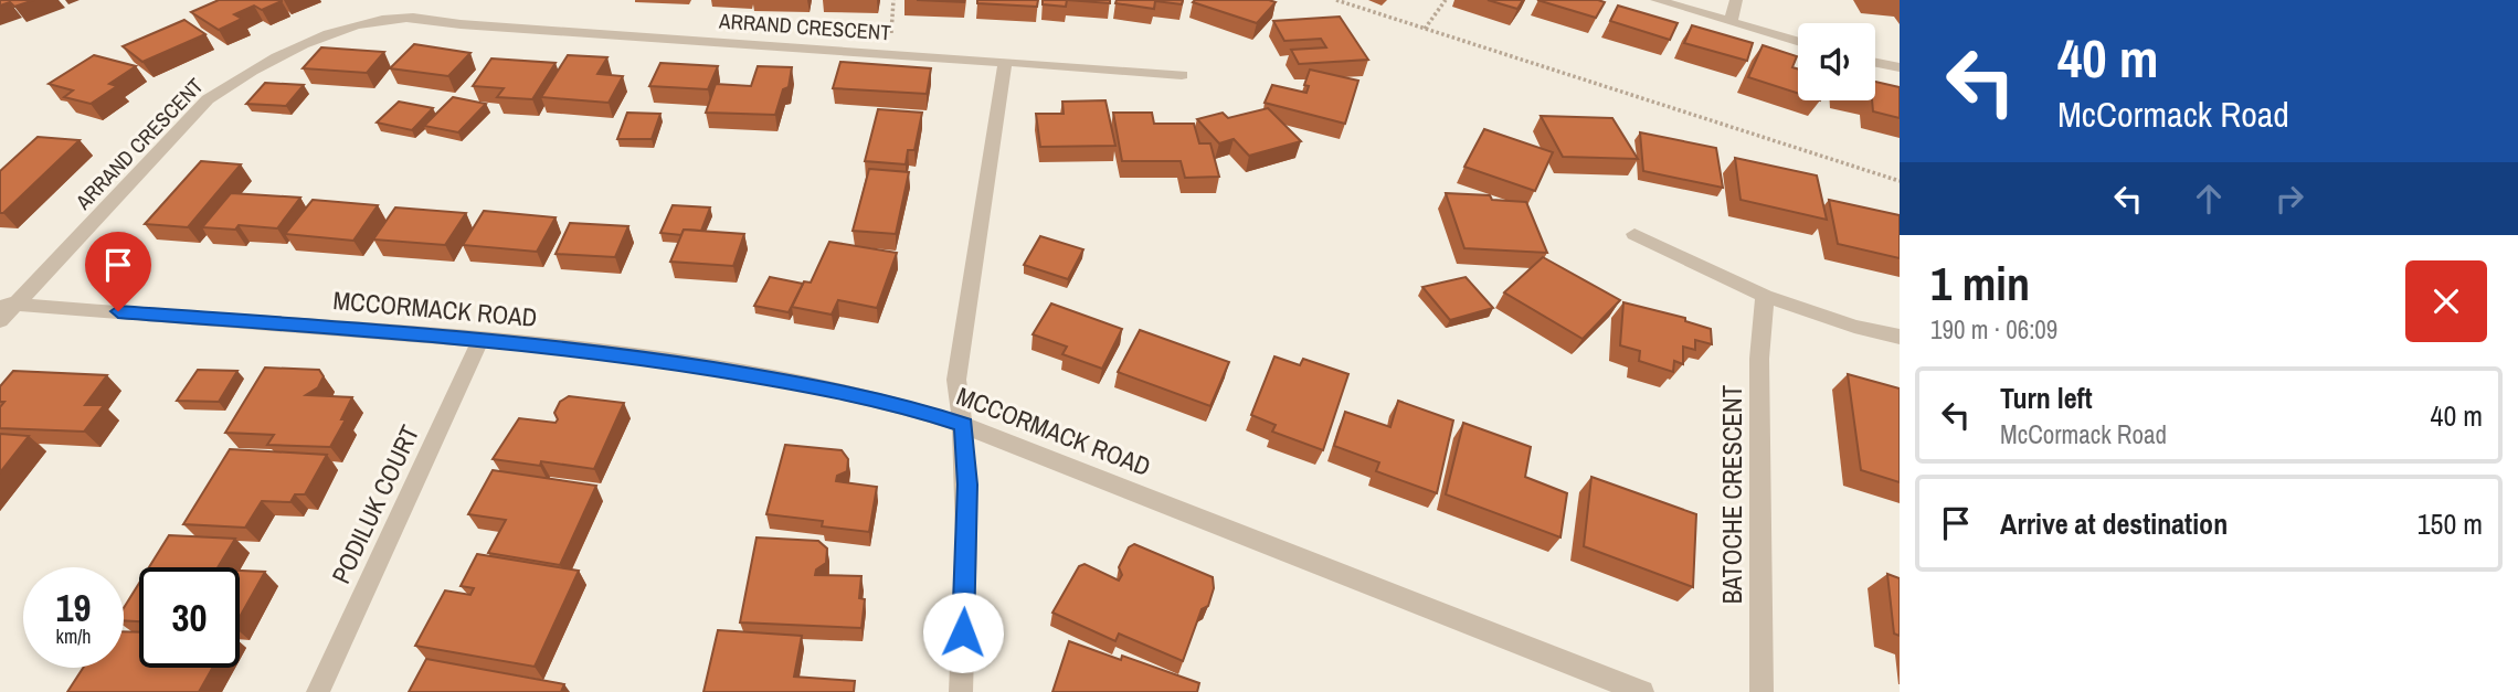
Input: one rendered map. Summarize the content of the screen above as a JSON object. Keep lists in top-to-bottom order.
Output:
{
  "streets": {
    "street": [
      "ARRAND CRESCENT",
      "MCCORMACK ROAD",
      "BATOCHE CRESCENT",
      "PODILUK COURT"
    ]
  },
  "crossings": [
    ["ARRAND CRESCENT", "MCCORMACK ROAD"],
    ["MCCORMACK ROAD", "PODILUK COURT"]
  ],
  "page": {
    "turn": ["40 m", "McCormack Road"],
    "heading": ["1 min", "190 m · 06:09"],
    "list": [
      {
        "name": "Turn left",
        "note": "McCormack Road",
        "value": "40 m"
      },
      {
        "name": "Arrive at destination",
        "value": "150 m"
      }
    ],
    "speed": "19 km/h",
    "limit": "30"
  }
}
